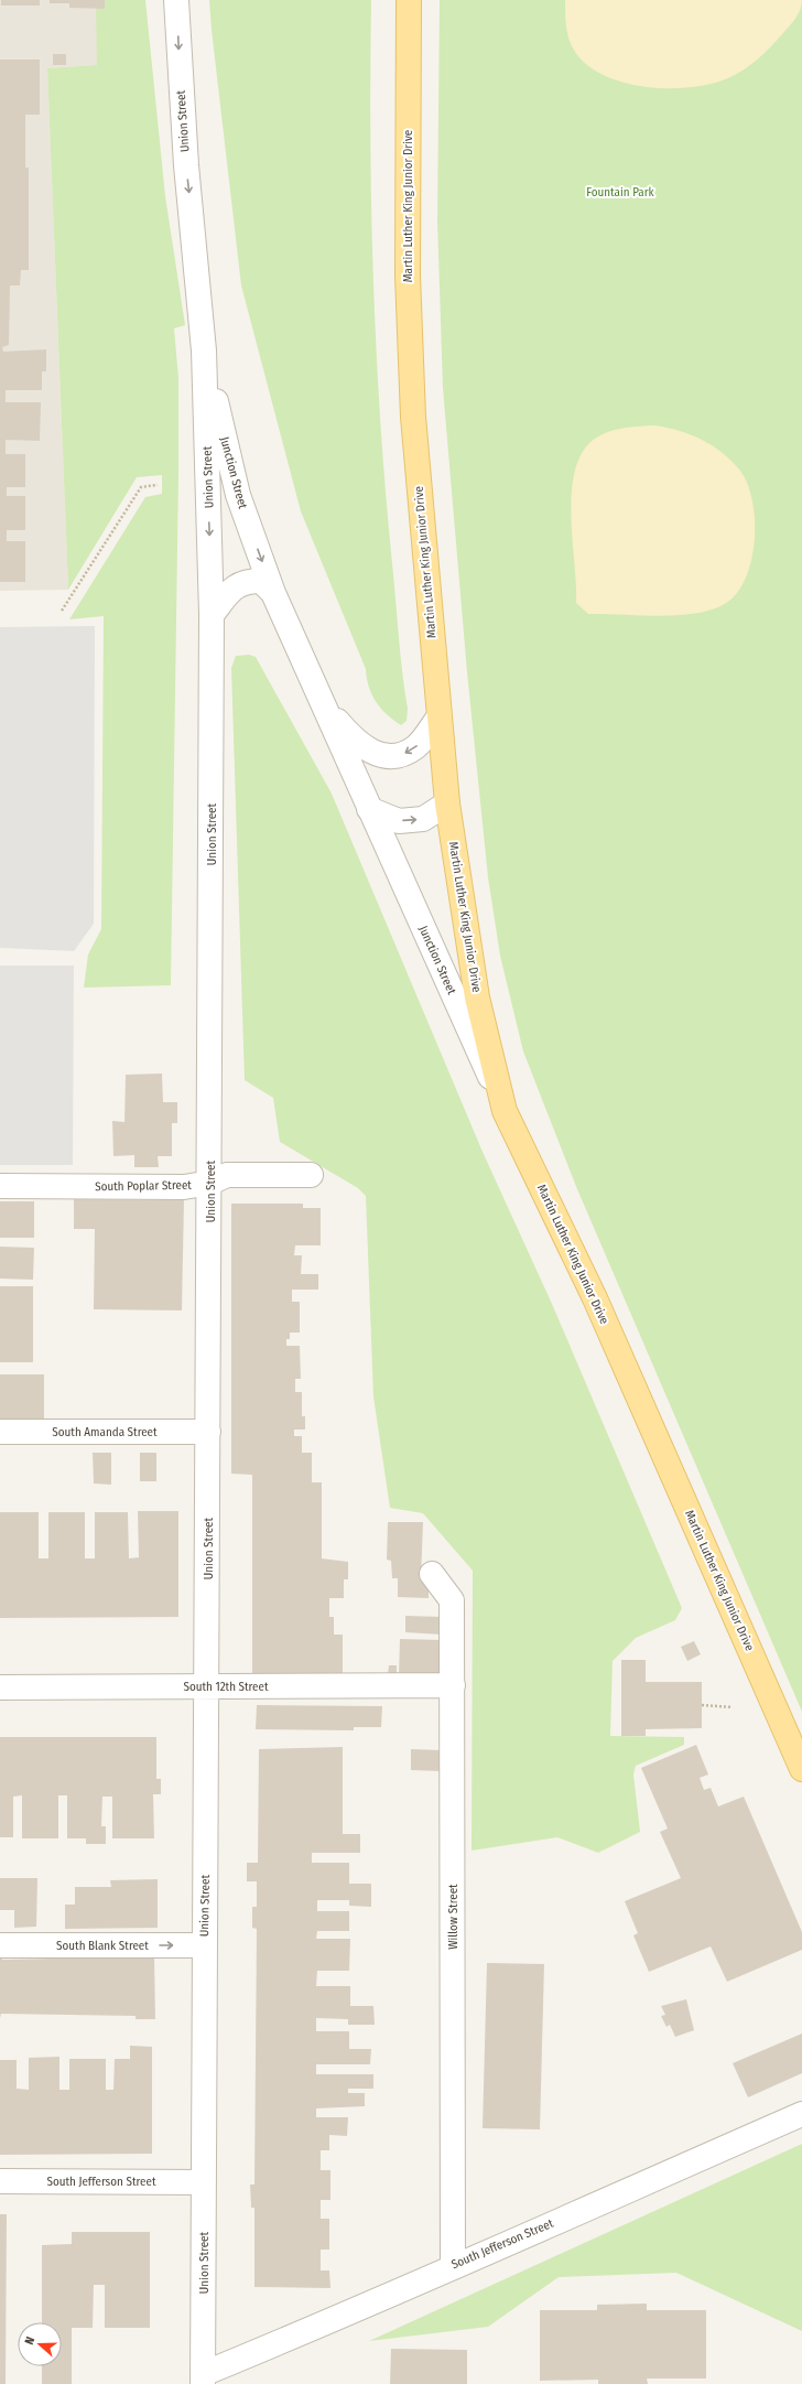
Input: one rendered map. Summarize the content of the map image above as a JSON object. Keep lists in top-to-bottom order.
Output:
{
  "streets": {
    "main road": ["Martin Luther King Junior Drive"],
    "street": [
      "Union Street",
      "Junction Street",
      "South Poplar Street",
      "South Amanda Street",
      "South 12th Street",
      "Willow Street",
      "South Blank Street",
      "South Jefferson Street"
    ]
  },
  "crossings": [
    ["Union Street", "Junction Street"],
    ["Union Street", "South Poplar Street"],
    ["Union Street", "South Amanda Street"],
    ["Union Street", "South 12th Street"],
    ["Union Street", "South Blank Street"],
    ["Union Street", "South Jefferson Street"],
    ["Martin Luther King Junior Drive", "Junction Street"],
    ["South 12th Street", "Willow Street"],
    ["Willow Street", "South Jefferson Street"]
  ],
  "one_way": ["South Blank Street"],
  "parks": ["Fountain Park"],
  "north": "left"
}
